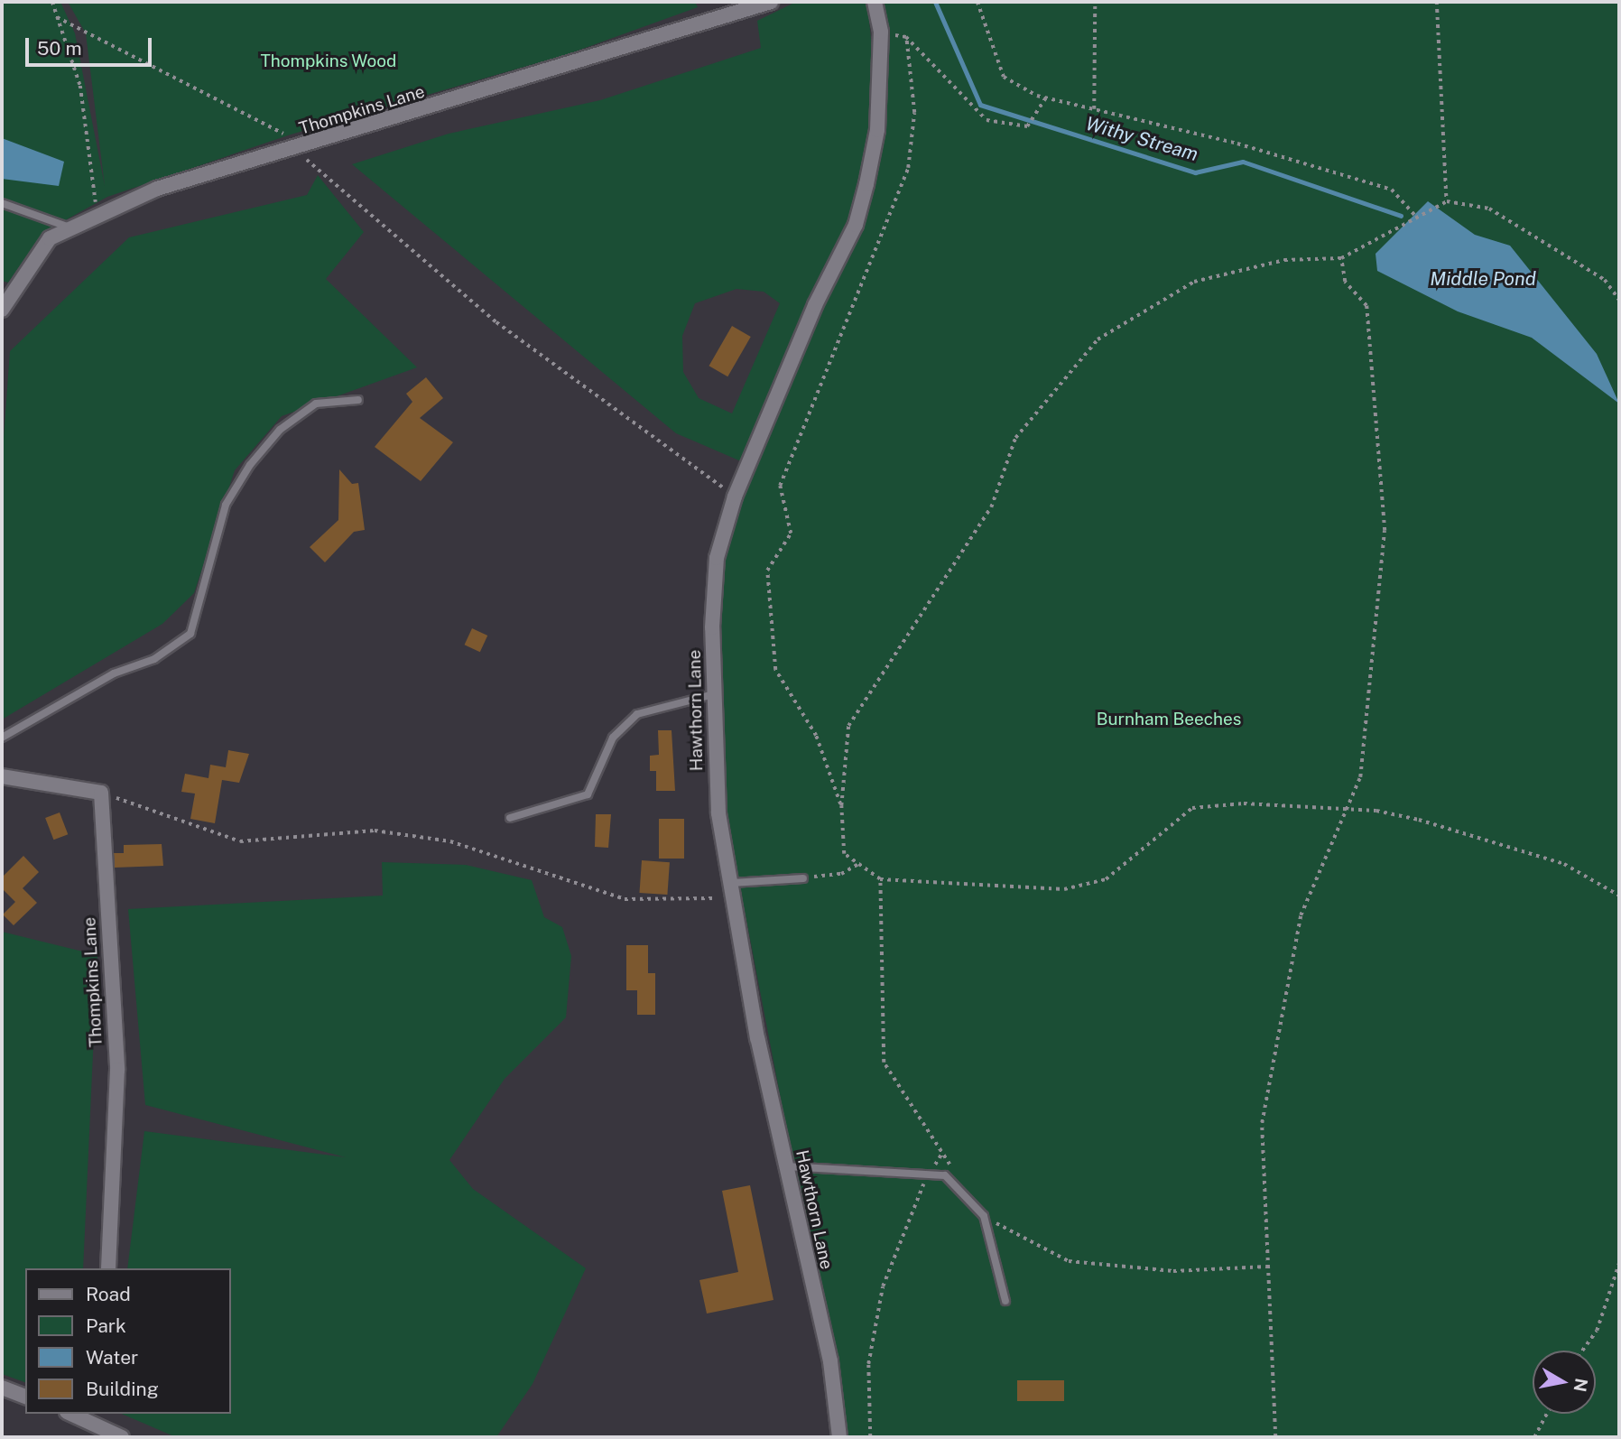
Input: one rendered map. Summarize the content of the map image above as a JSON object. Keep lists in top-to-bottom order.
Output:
{
  "streets": {
    "street": ["Thompkins Lane", "Hawthorn Lane"]
  },
  "water": ["Withy Stream", "Middle Pond"],
  "parks": ["Thompkins Wood", "Burnham Beeches"],
  "legend": [
    "Road",
    "Park",
    "Water",
    "Building"
  ],
  "scale_bar": "50 m",
  "north": "right"
}
